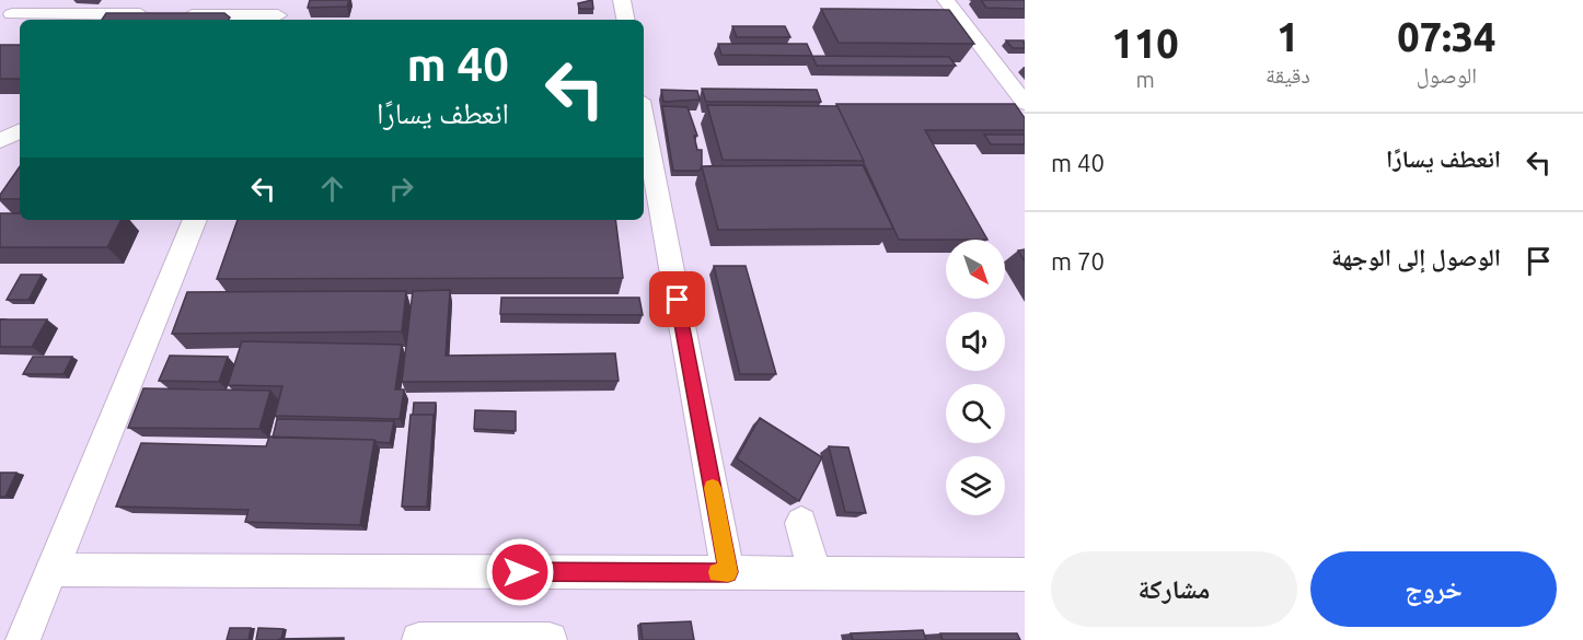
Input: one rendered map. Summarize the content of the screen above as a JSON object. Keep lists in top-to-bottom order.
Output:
{
  "north": "bottom right",
  "page": {
    "eta": [
      "07:34",
      "الوصول",
      "1",
      "دقيقة",
      "110",
      "m"
    ],
    "turn": ["40 m", "انعطف يسارًا"],
    "list": [
      {
        "name": "انعطف يسارًا",
        "value": "40 m"
      },
      {
        "name": "الوصول إلى الوجهة",
        "value": "70 m"
      }
    ],
    "buttons": ["خروج", "مشاركة"]
  }
}
